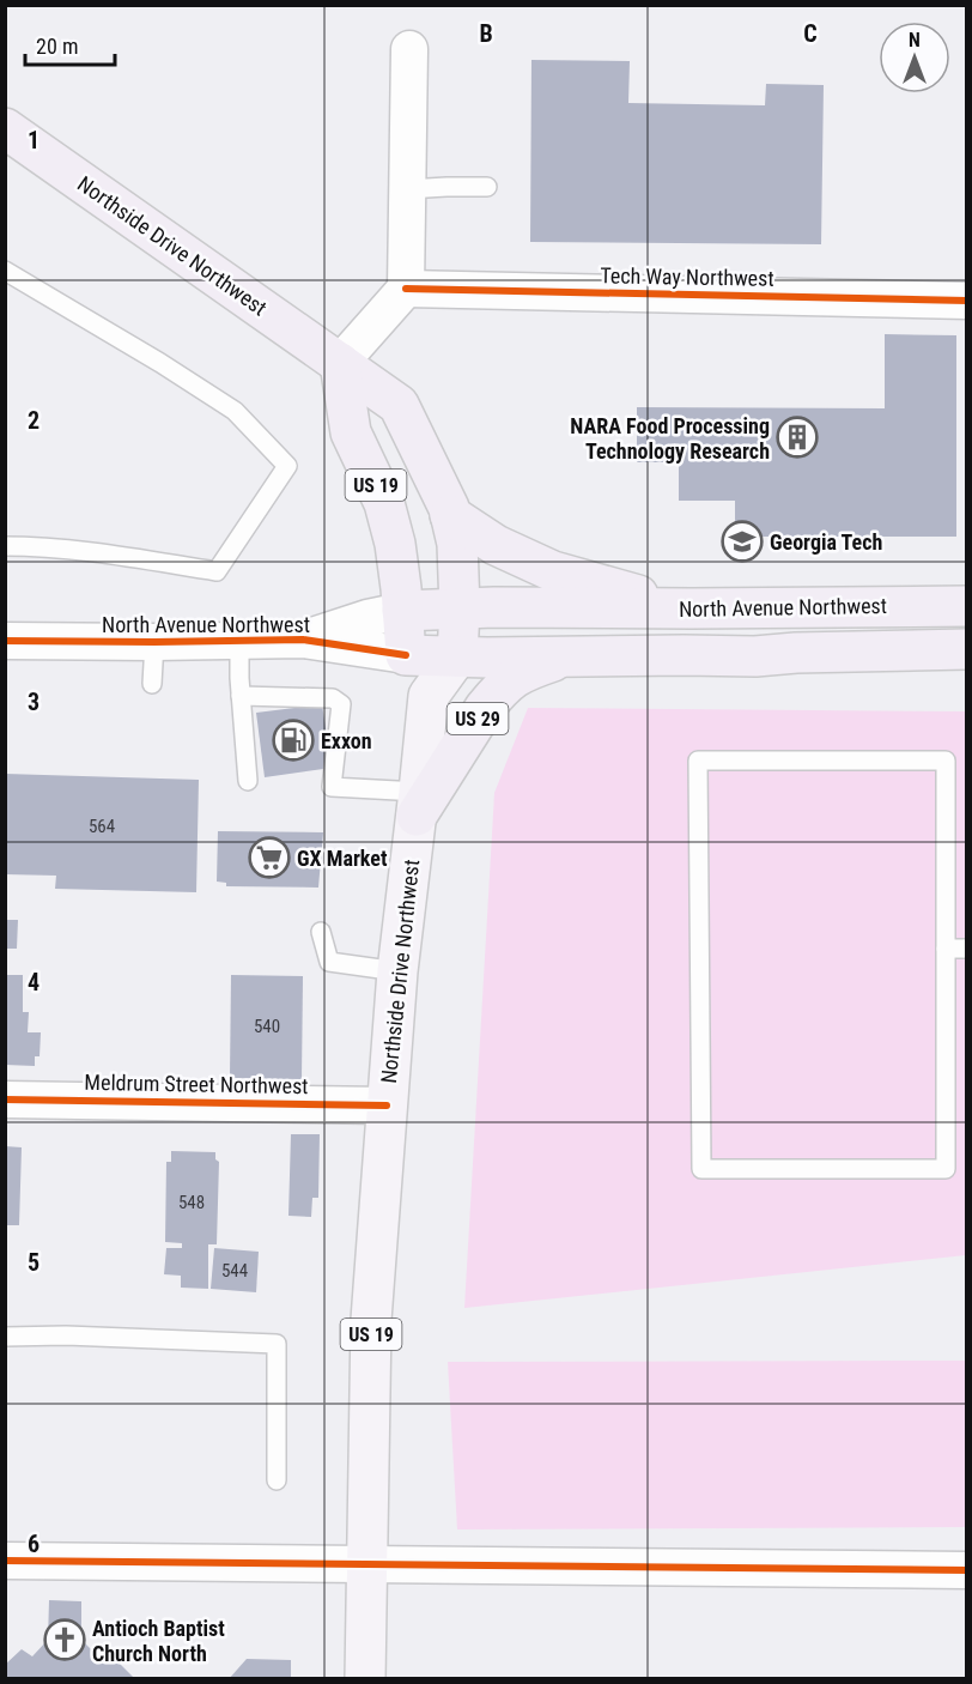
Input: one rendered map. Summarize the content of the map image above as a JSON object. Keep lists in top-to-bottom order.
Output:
{
  "streets": {
    "highway": [
      "Northside Drive Northwest",
      "US 19",
      "North Avenue Northwest",
      "US 29"
    ],
    "street": ["Tech Way Northwest", "Meldrum Street Northwest"]
  },
  "crossings": [
    ["Northside Drive Northwest", "US 19"],
    ["Northside Drive Northwest", "North Avenue Northwest"],
    ["Northside Drive Northwest", "US 29"],
    ["Northside Drive Northwest", "Meldrum Street Northwest"],
    ["US 19", "North Avenue Northwest"],
    ["North Avenue Northwest", "US 29"]
  ],
  "places": {
    "building": ["NARA Food Processing Technology Research"],
    "school or university": ["Georgia Tech"],
    "fuel station": ["Exxon"],
    "supermarket": ["GX Market"],
    "church": ["Antioch Baptist Church North"]
  },
  "house_numbers": [
    "564",
    "540",
    "548",
    "544"
  ],
  "scale_bar": "20 m",
  "north": "top",
  "grid": {
    "columns": ["B", "C"],
    "rows": [
      "1",
      "2",
      "3",
      "4",
      "5",
      "6"
    ]
  }
}
